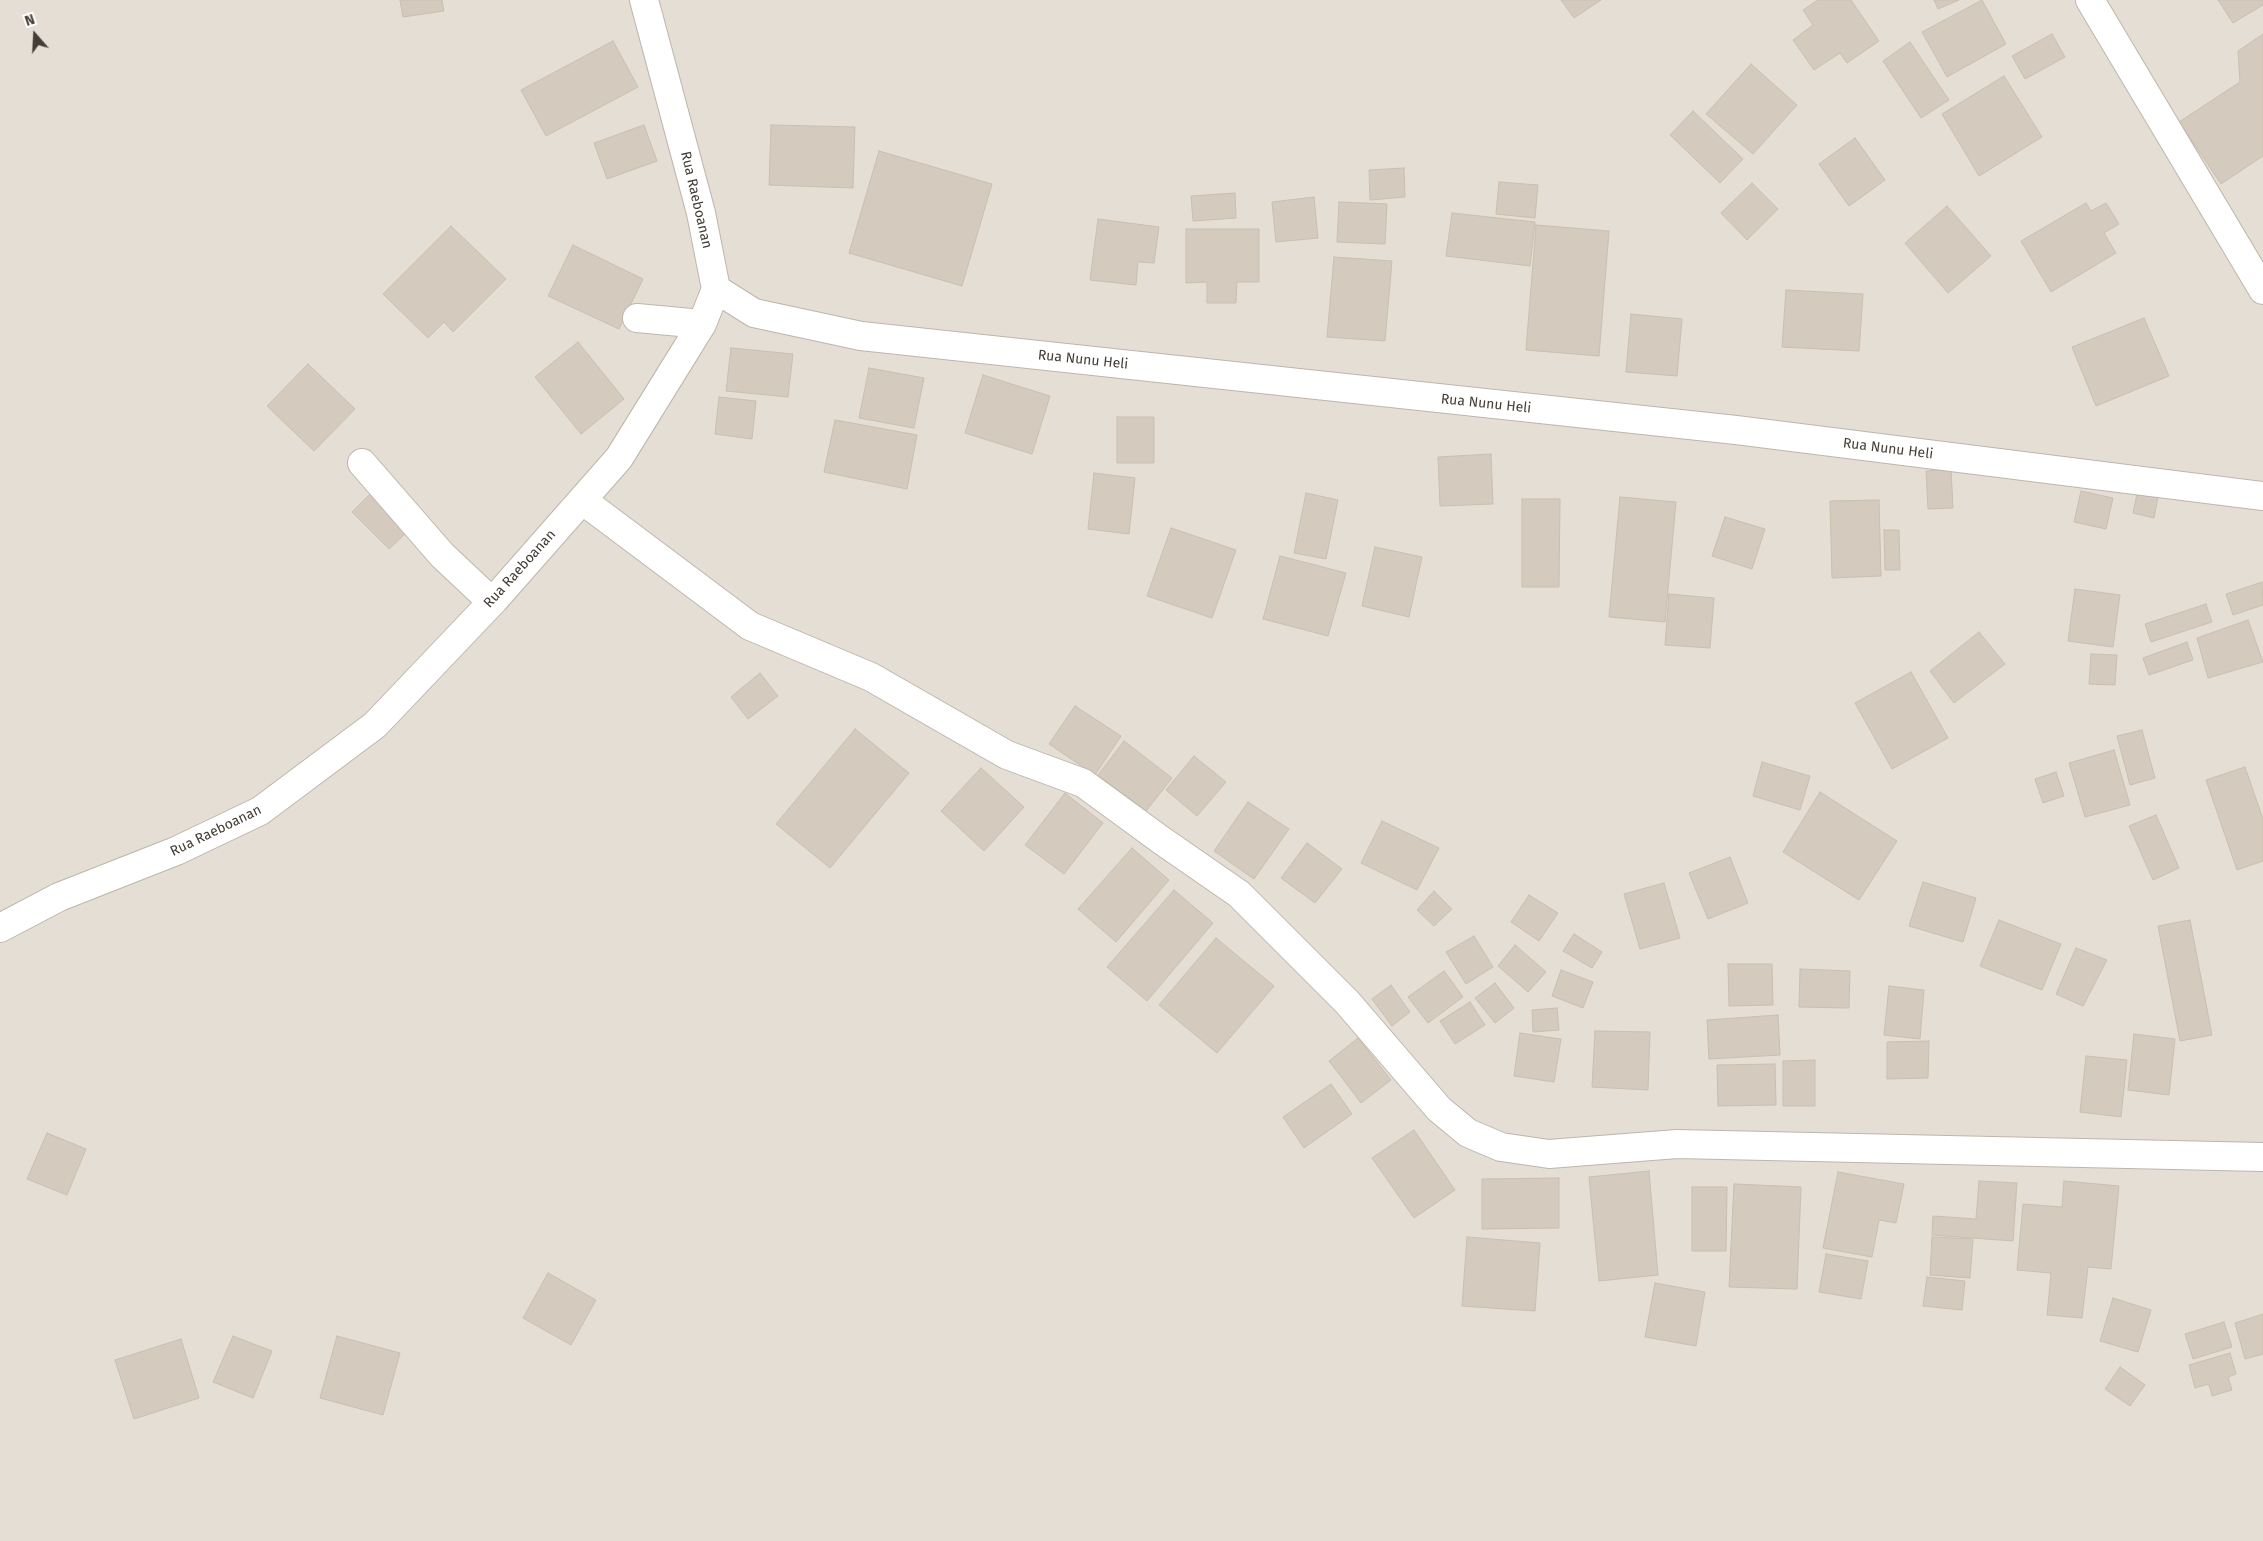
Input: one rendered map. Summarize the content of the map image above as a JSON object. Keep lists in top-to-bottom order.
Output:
{
  "streets": {
    "street": ["Rua Raeboanan", "Rua Nunu Heli"]
  },
  "crossings": [
    ["Rua Raeboanan", "Rua Nunu Heli"]
  ],
  "north": "top"
}
